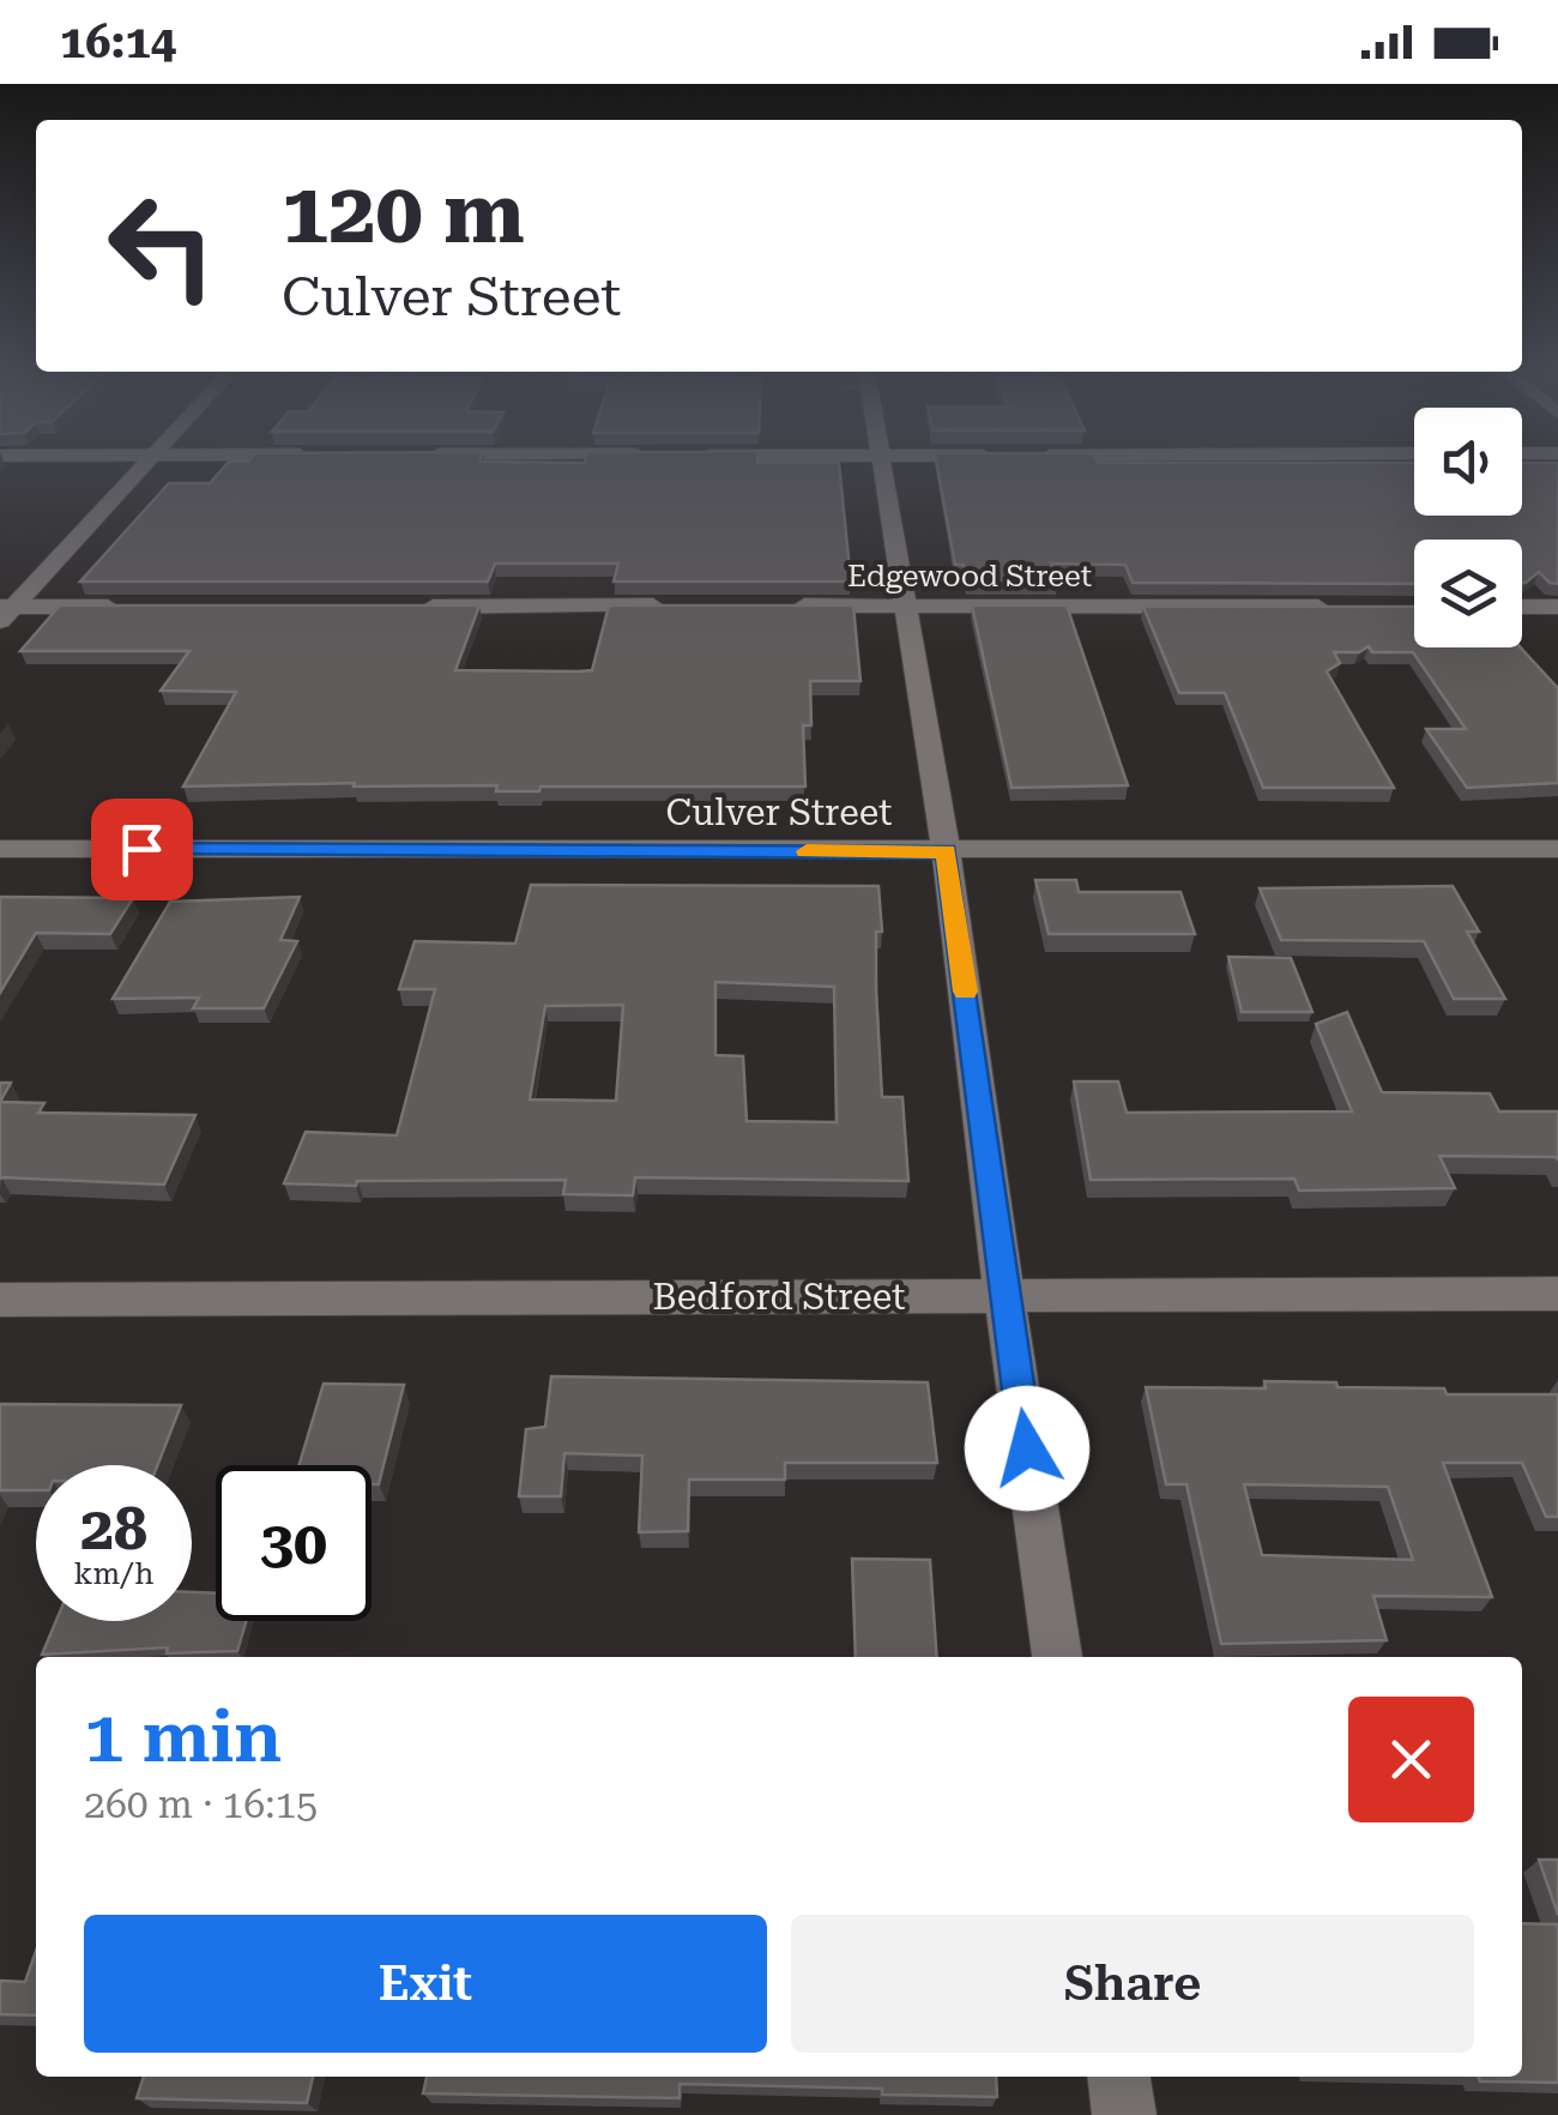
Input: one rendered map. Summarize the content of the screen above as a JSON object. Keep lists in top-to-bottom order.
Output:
{
  "streets": {
    "street": ["Edgewood Street", "Culver Street", "Bedford Street"]
  },
  "page": {
    "status": "16:14",
    "turn": ["120 m", "Culver Street"],
    "speed": "28 km/h",
    "limit": "30",
    "heading": ["1 min", "260 m · 16:15"],
    "buttons": ["Exit", "Share"]
  }
}
